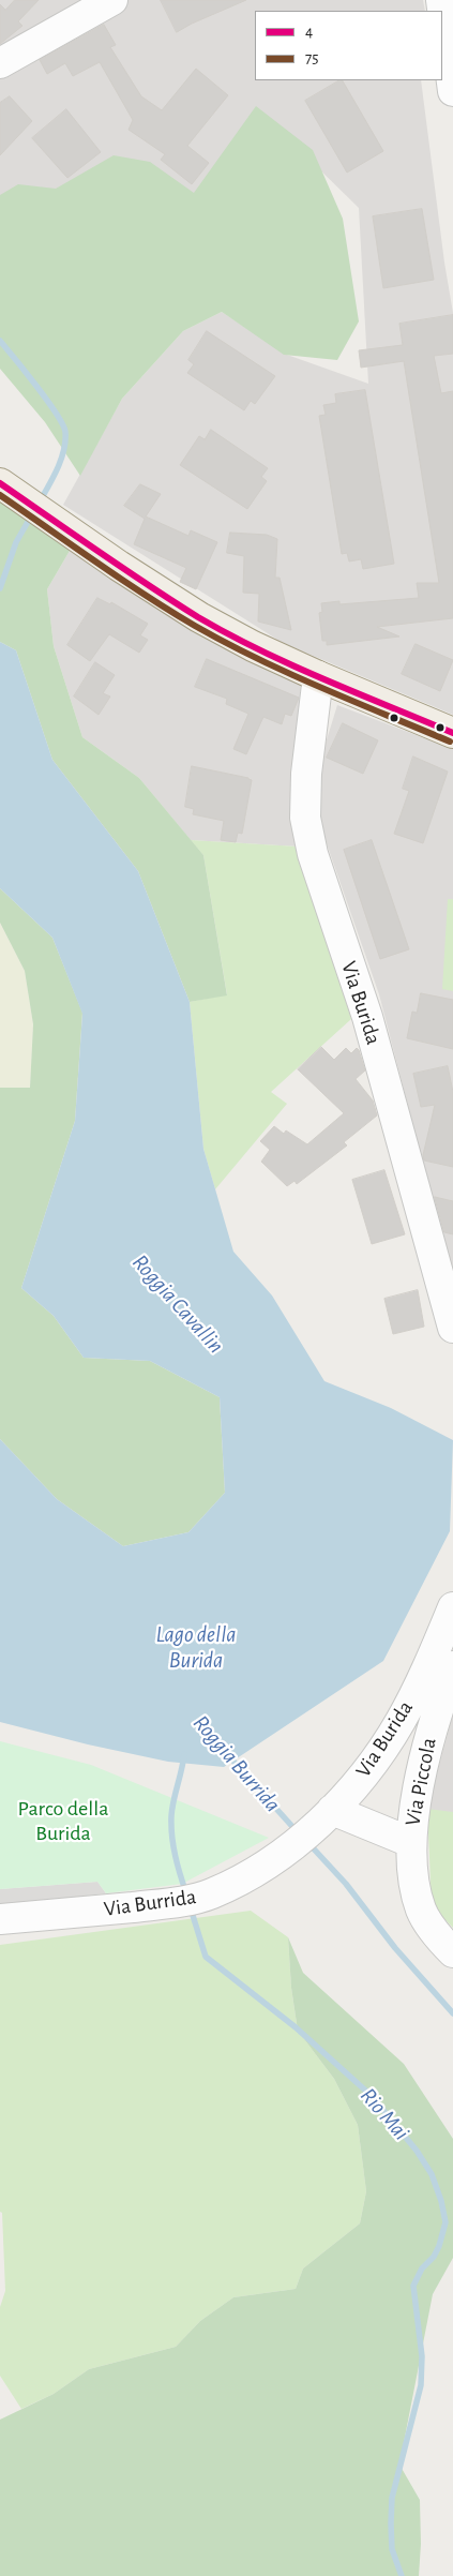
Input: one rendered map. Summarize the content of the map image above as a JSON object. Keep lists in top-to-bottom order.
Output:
{
  "streets": {
    "street": ["Via Burida", "Via Piccola", "Via Burrida"]
  },
  "crossings": [
    ["Via Burida", "Via Piccola"],
    ["Via Burida", "Via Burrida"]
  ],
  "water": [
    "Roggia Cavallin",
    "Lago della Burida",
    "Roggia Burrida",
    "Rio Mai"
  ],
  "parks": ["Parco della Burida"],
  "lines": ["transit line 4", "transit line 75"],
  "legend": ["4", "75"]
}
